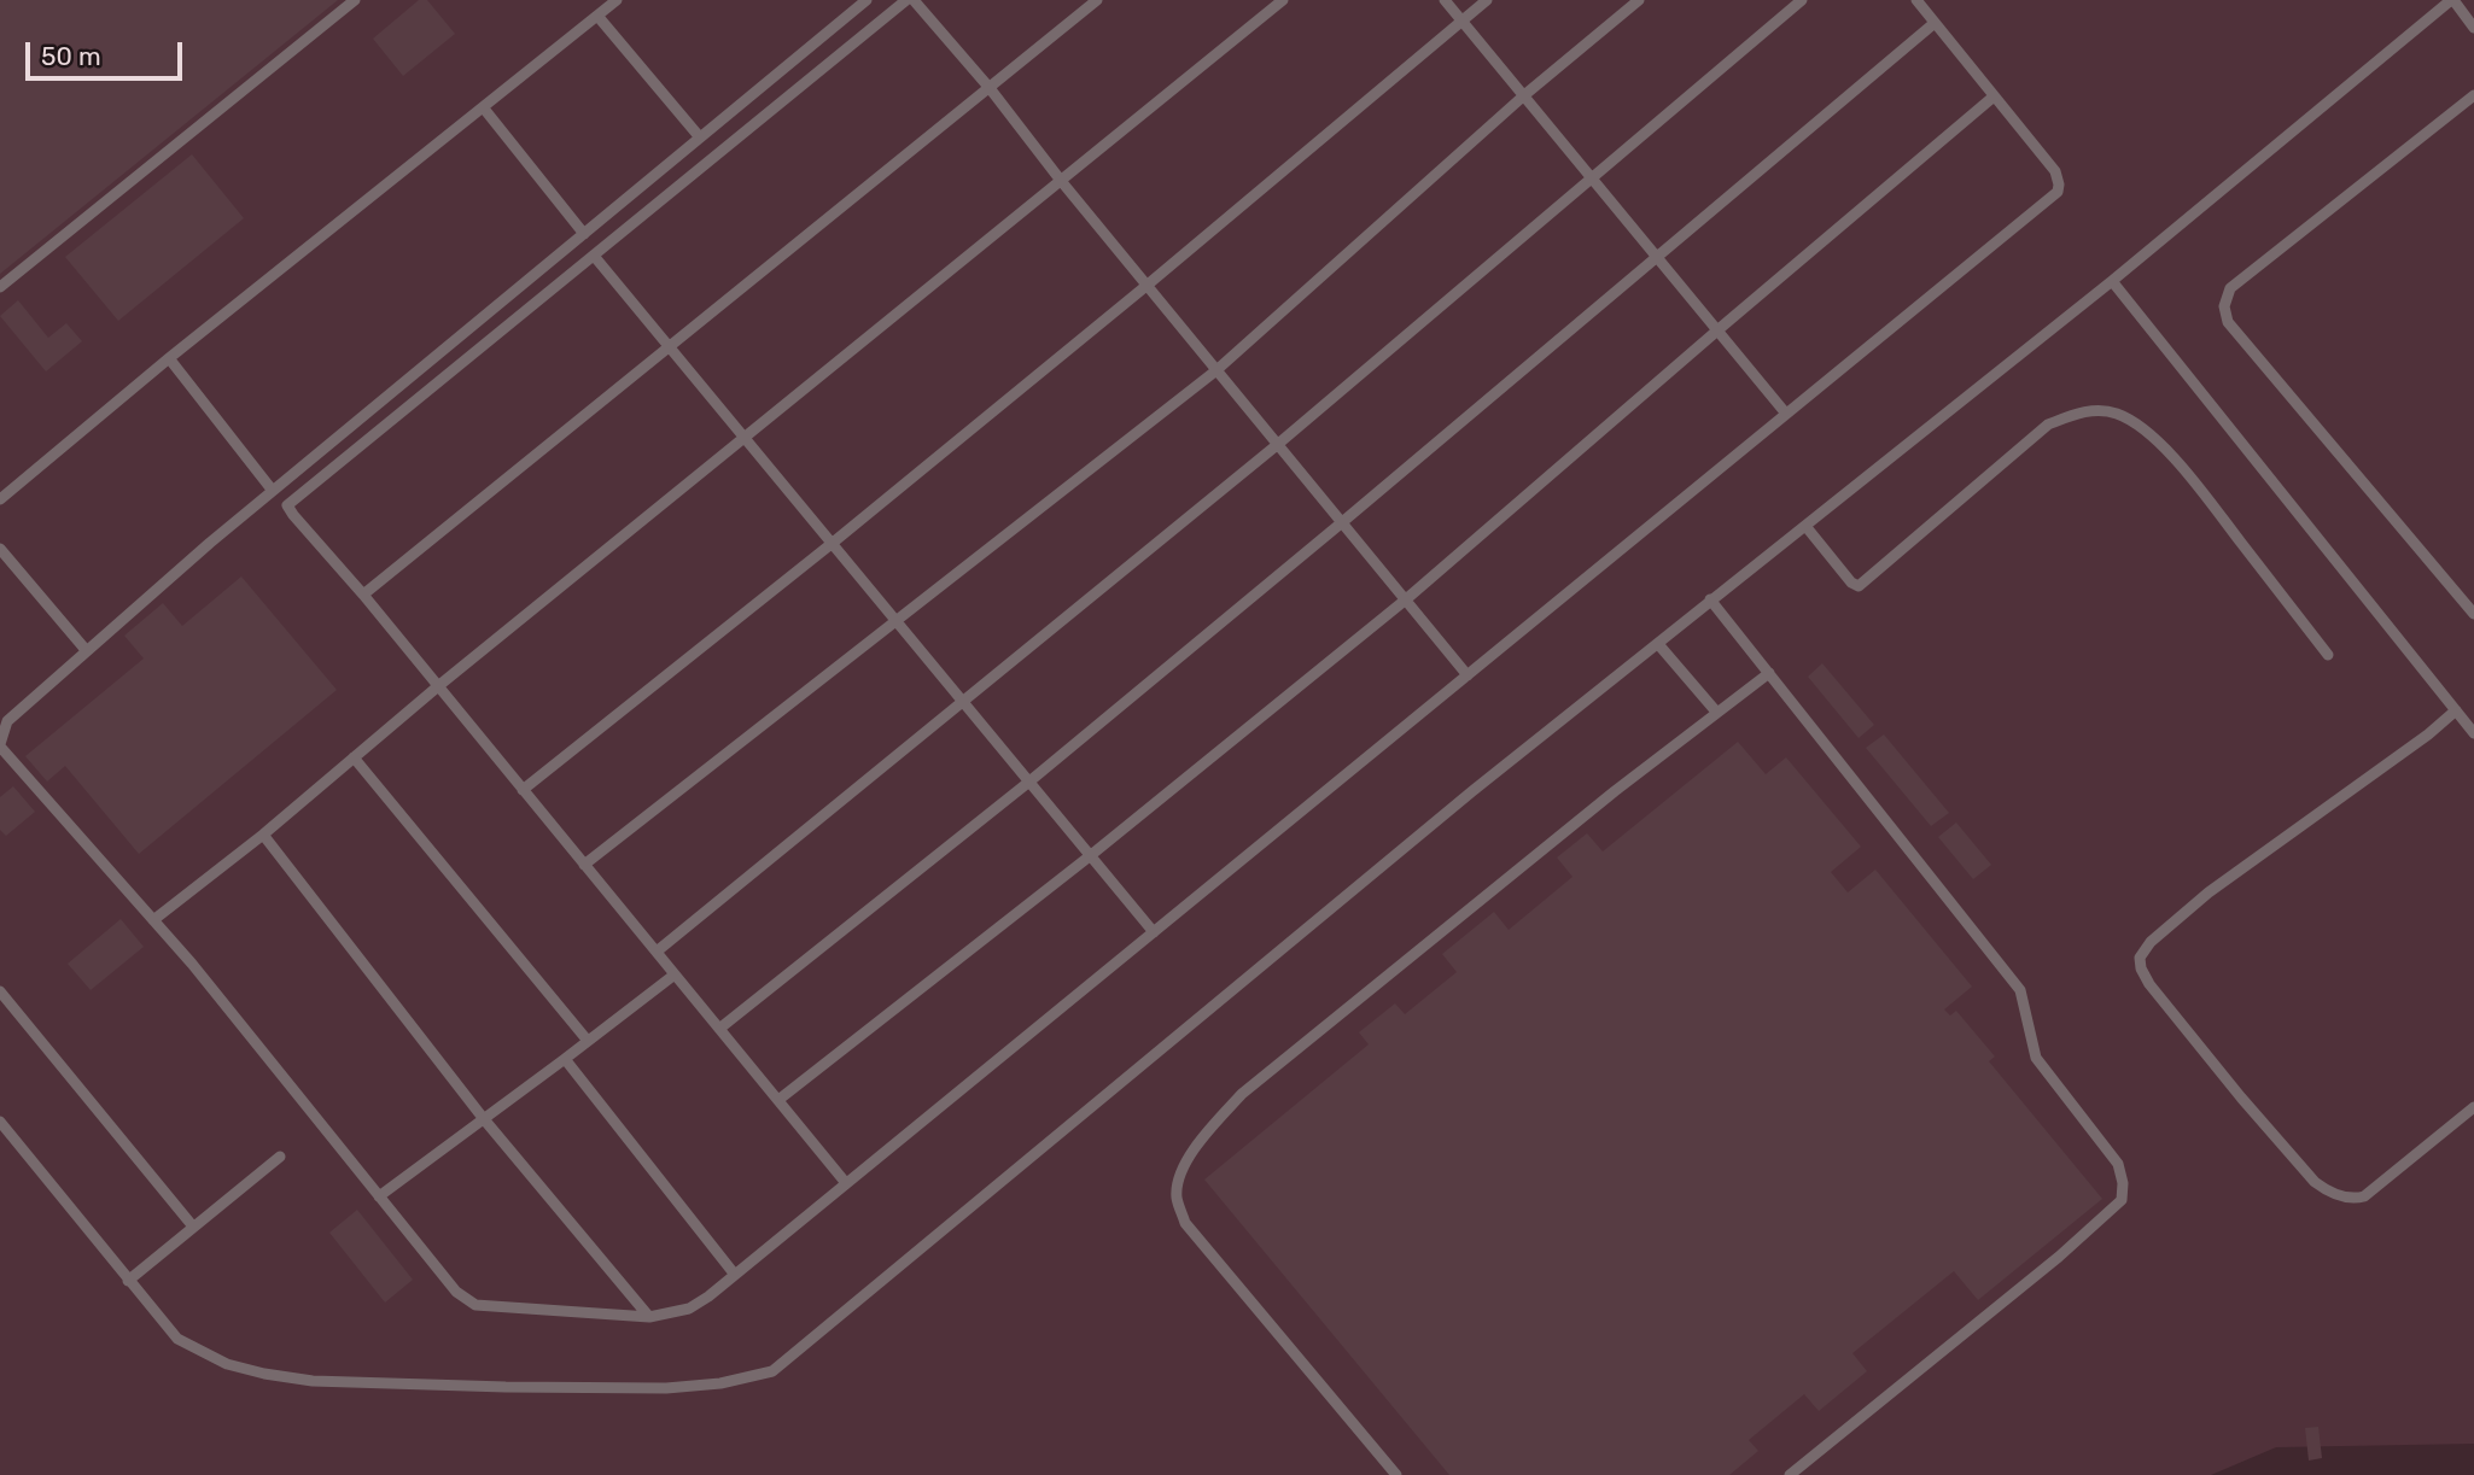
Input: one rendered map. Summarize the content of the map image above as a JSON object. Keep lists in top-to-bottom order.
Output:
{
  "scale_bar": "50 m"
}
